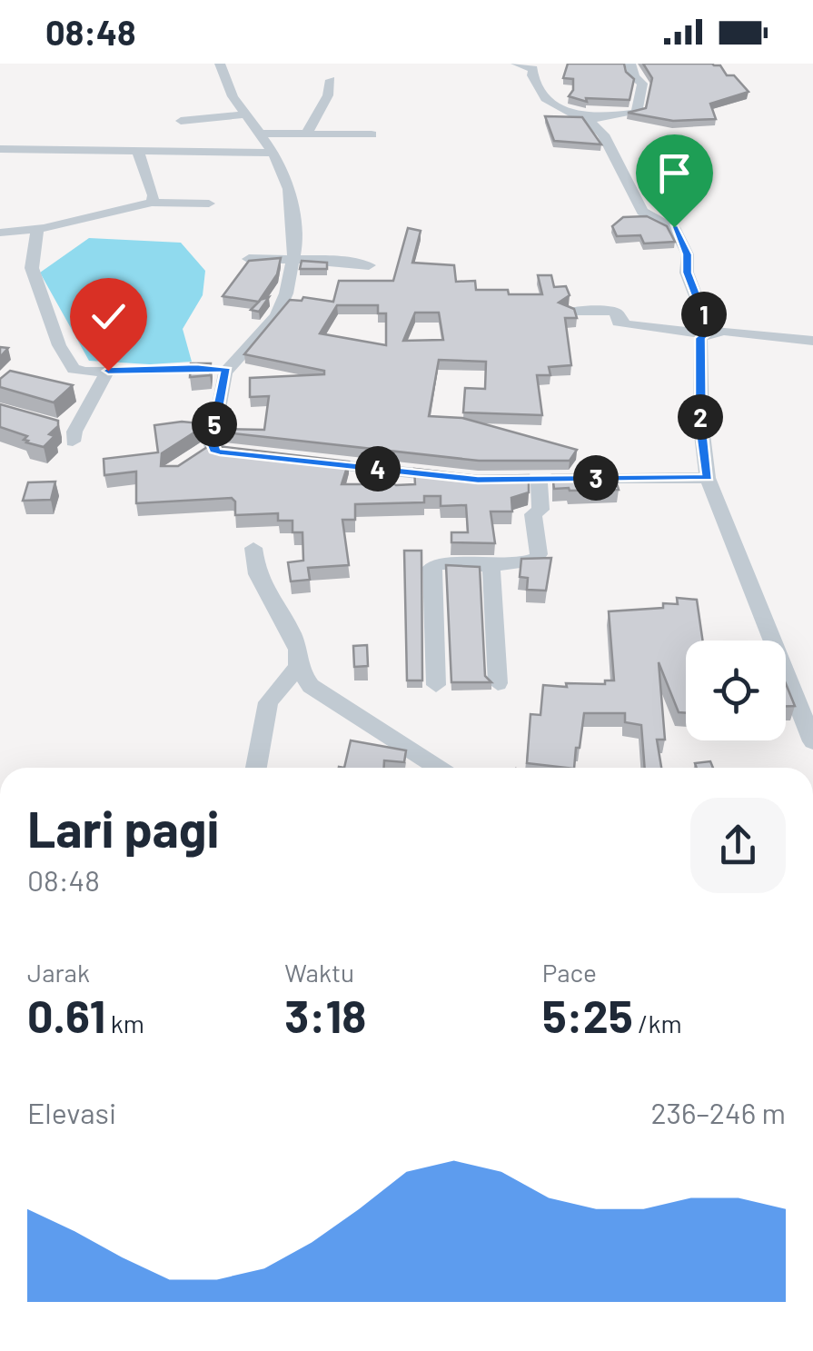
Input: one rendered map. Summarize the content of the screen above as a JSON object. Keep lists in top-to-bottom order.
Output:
{
  "page": {
    "status": "08:48",
    "pins": [
      "1",
      "2",
      "5",
      "4",
      "3"
    ],
    "heading": ["Lari pagi", "08:48"],
    "stats": [
      ["Jarak", "0.61 km"],
      ["Waktu", "3:18"],
      ["Pace", "5:25 /km"]
    ],
    "chart": ["Elevasi", "236–246 m"]
  }
}
